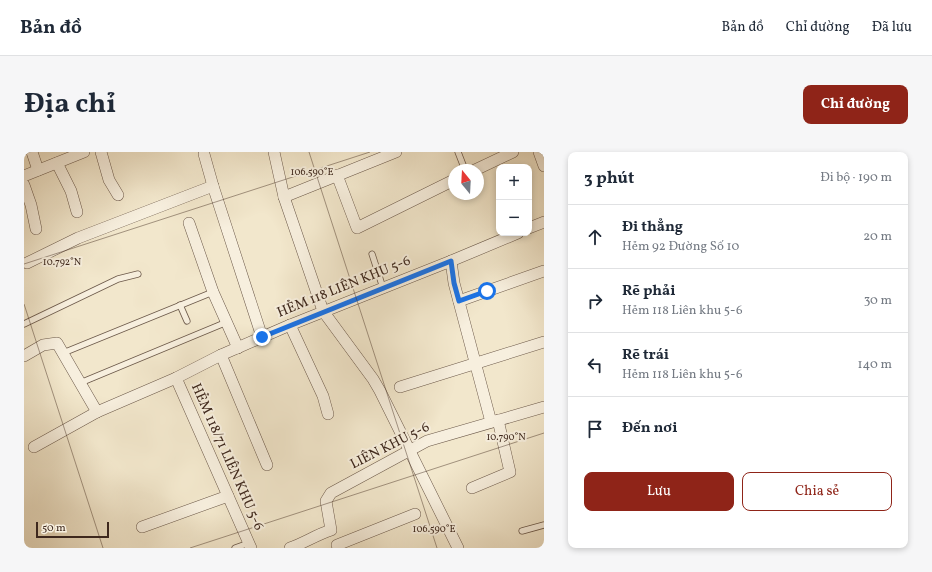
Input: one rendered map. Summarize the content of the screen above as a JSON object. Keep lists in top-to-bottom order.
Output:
{
  "streets": {
    "street": ["HẺM 118 LIÊN KHU 5-6", "LIÊN KHU 5-6", "HẺM 118/71 LIÊN KHU 5-6"]
  },
  "crossings": [
    ["HẺM 118 LIÊN KHU 5-6", "HẺM 118/71 LIÊN KHU 5-6"]
  ],
  "scale_bar": "50 m",
  "north": "top",
  "page": {
    "header": "Bản đồ",
    "nav": ["Bản đồ", "Chỉ đường", "Đã lưu"],
    "title": "Địa chỉ",
    "buttons": [
      "Chỉ đường",
      ["Lưu", "Chia sẻ"]
    ],
    "heading": ["3 phút", "Đi bộ · 190 m"],
    "map_buttons": ["+", "−"],
    "list": [
      ["Đi thẳng", "Hẻm 92 Đường Số 10", "20 m"],
      ["Rẽ phải", "Hẻm 118 Liên khu 5-6", "30 m"],
      ["Rẽ trái", "Hẻm 118 Liên khu 5-6", "140 m"],
      "Đến nơi"
    ],
    "scale": "50 m"
  },
  "coordinates": ["106.590°E", "10.792°N", "10.790°N"]
}
